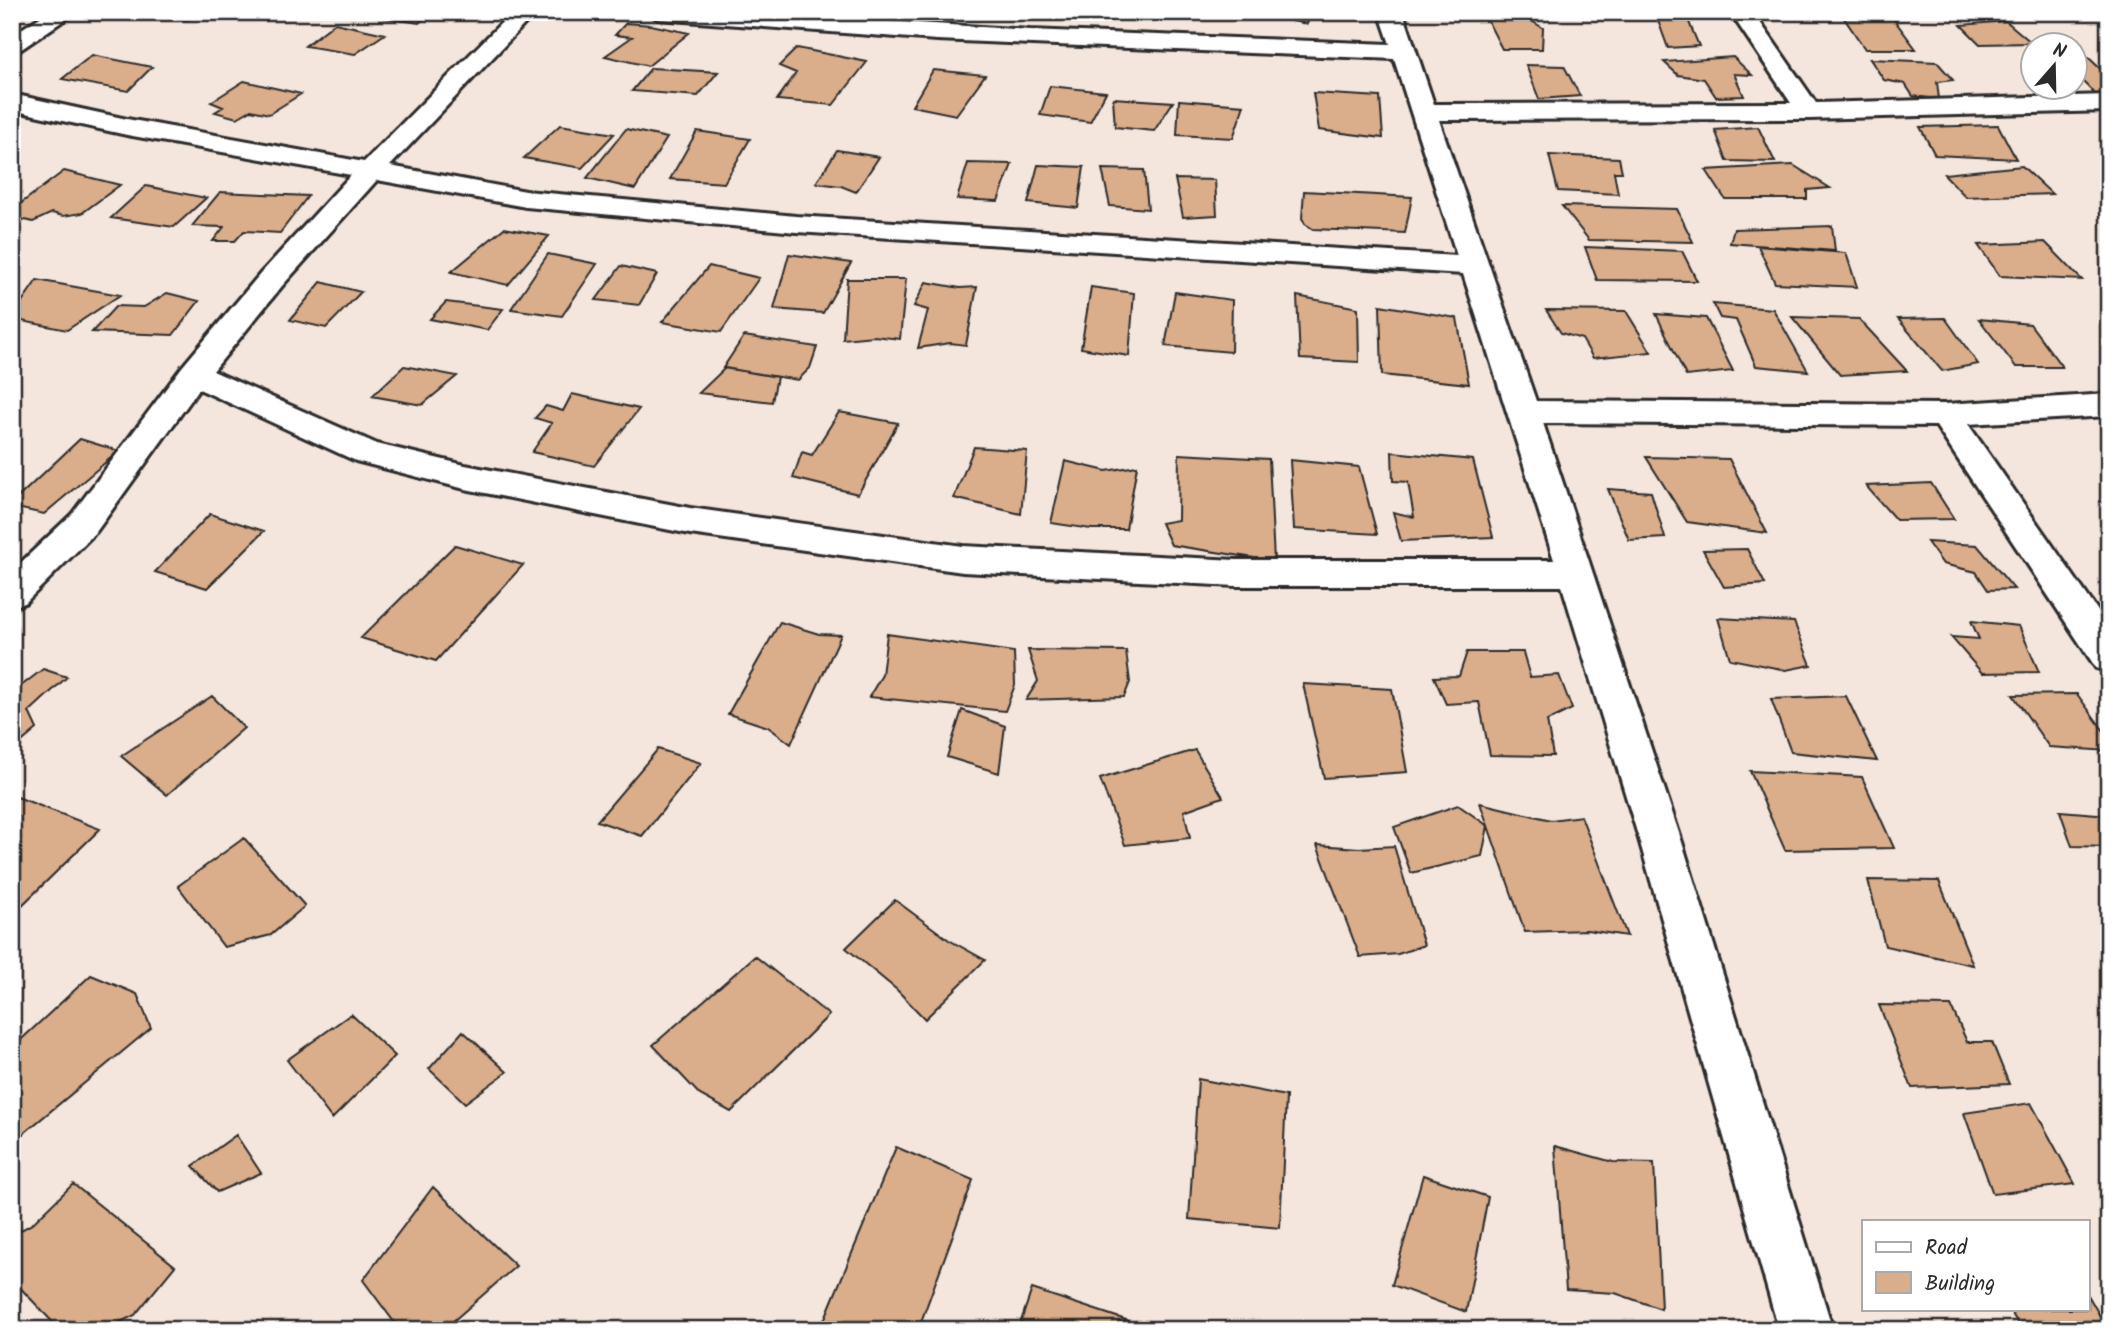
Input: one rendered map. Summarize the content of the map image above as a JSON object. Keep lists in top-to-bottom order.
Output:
{
  "legend": ["Road", "Building"],
  "north": "top"
}
